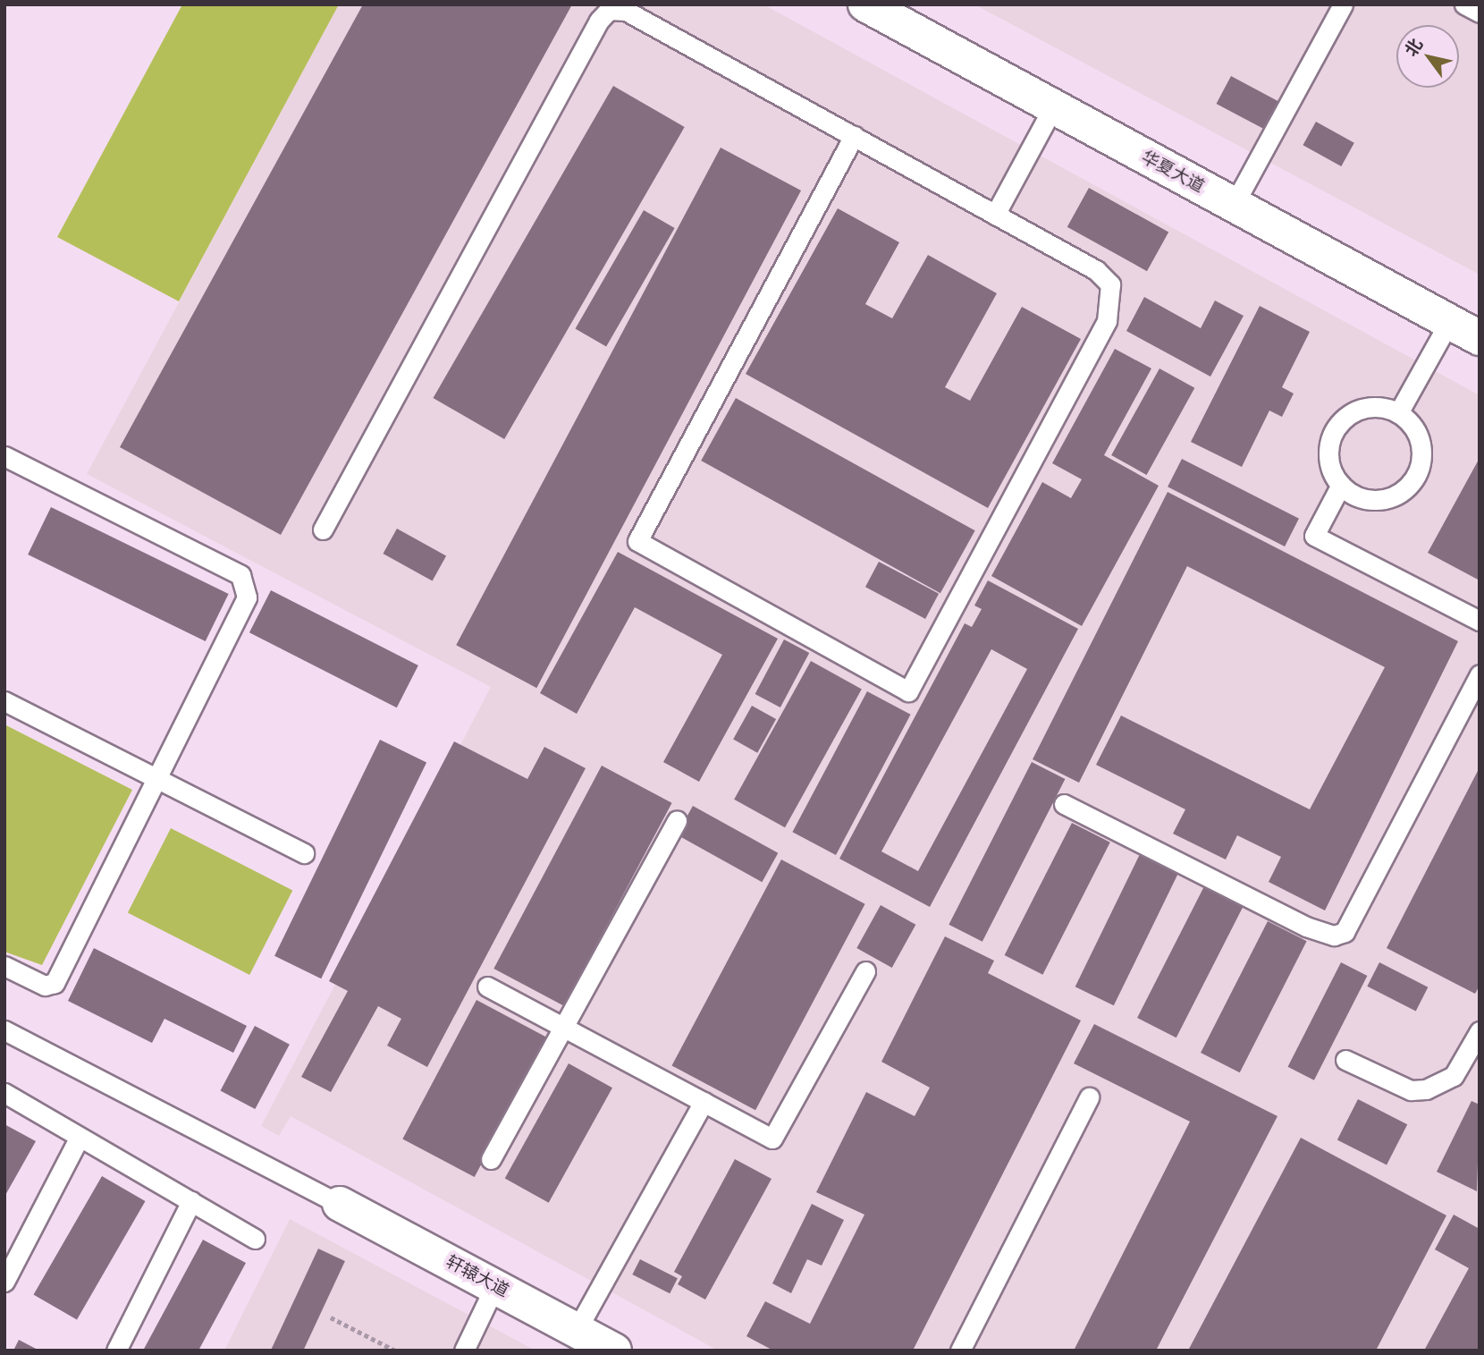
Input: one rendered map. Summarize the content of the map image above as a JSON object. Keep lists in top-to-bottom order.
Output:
{
  "streets": {
    "street": ["华夏大道", "轩辕大道"]
  },
  "north": "top left"
}
